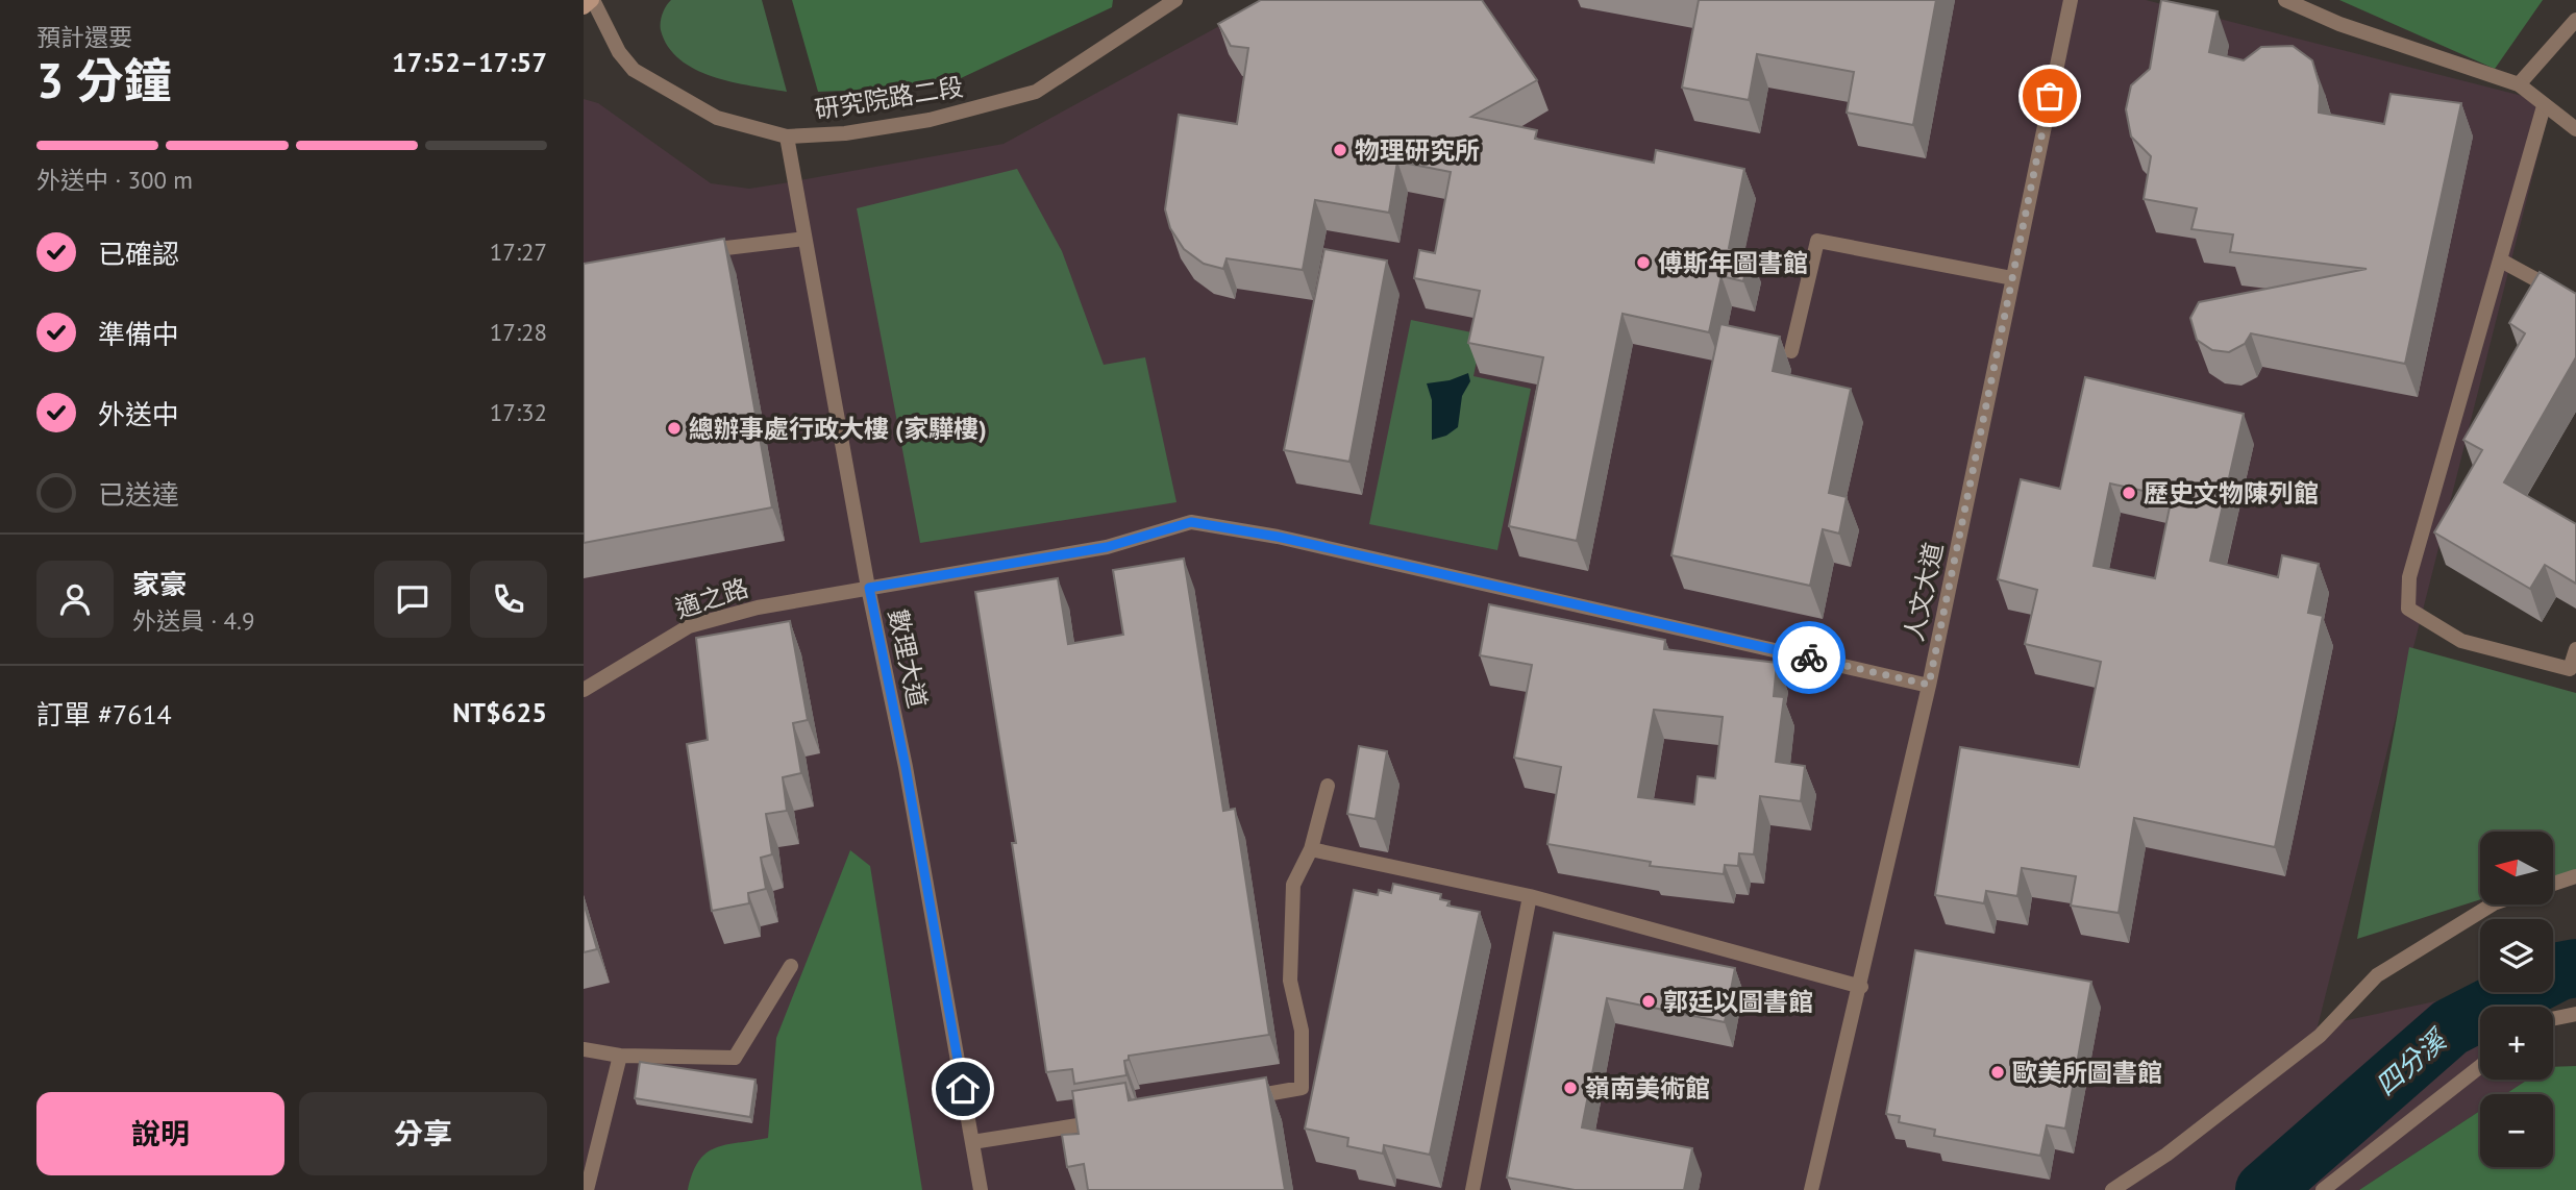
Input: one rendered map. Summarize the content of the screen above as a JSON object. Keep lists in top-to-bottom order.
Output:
{
  "streets": {
    "main road": ["研究院路二段"],
    "street": ["人文大道", "適之路", "數理大道"]
  },
  "crossings": [
    ["研究院路二段", "數理大道"],
    ["人文大道", "適之路"],
    ["適之路", "數理大道"]
  ],
  "water": ["四分溪"],
  "places": [
    "物理研究所",
    "傅斯年圖書館",
    "總辦事處行政大樓 (家驊樓)",
    "歷史文物陳列館",
    "郭廷以圖書館",
    "歐美所圖書館",
    "嶺南美術館"
  ],
  "north": "left",
  "page": {
    "heading": ["3 分鐘", "預計還要", "17:52–17:57"],
    "panel": [
      "家豪",
      "外送員 · 4.9",
      "訂單 #7614",
      "NT$625"
    ],
    "bar": "外送中 · 300 m",
    "list": [
      ["已確認", "17:27"],
      ["準備中", "17:28"],
      ["外送中", "17:32"],
      "已送達"
    ],
    "map_buttons": ["+", "−"],
    "buttons": ["說明", "分享"]
  }
}
